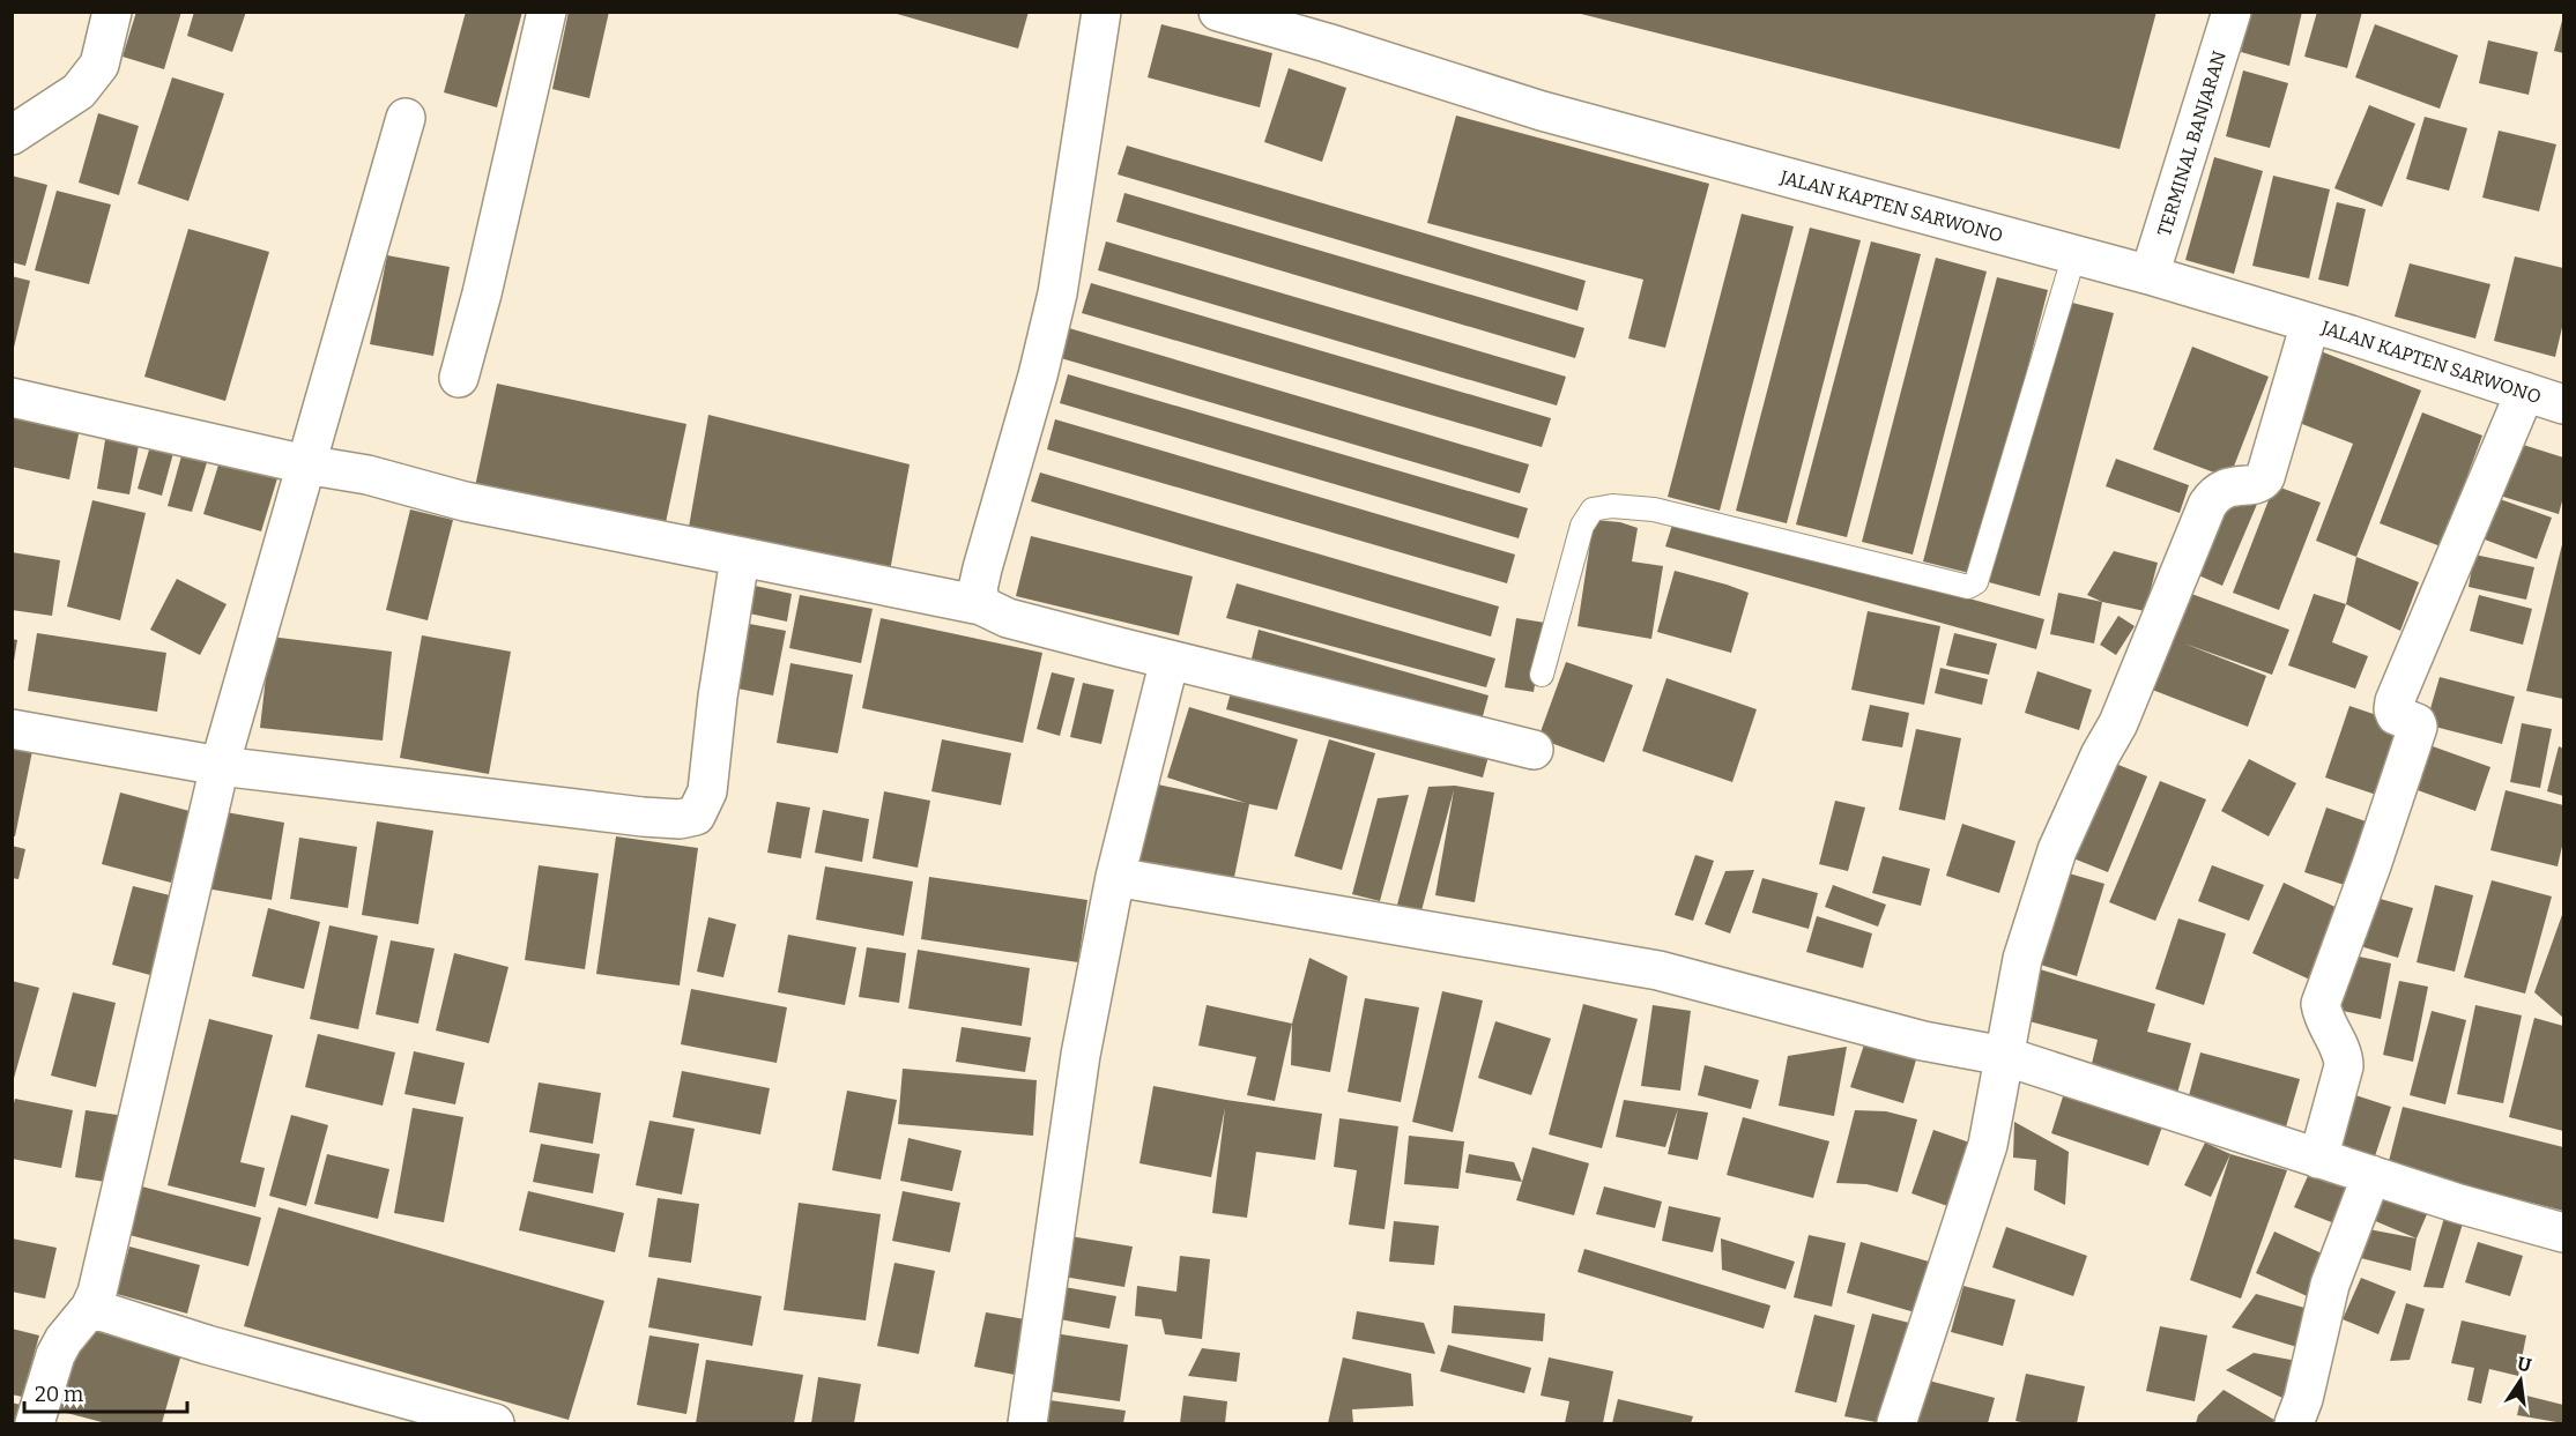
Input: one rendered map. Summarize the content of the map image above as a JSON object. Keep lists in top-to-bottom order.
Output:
{
  "streets": {
    "street": ["TERMINAL BANJARAN", "JALAN KAPTEN SARWONO"]
  },
  "crossings": [
    ["TERMINAL BANJARAN", "JALAN KAPTEN SARWONO"]
  ],
  "scale_bar": "20 m",
  "north": "top"
}
